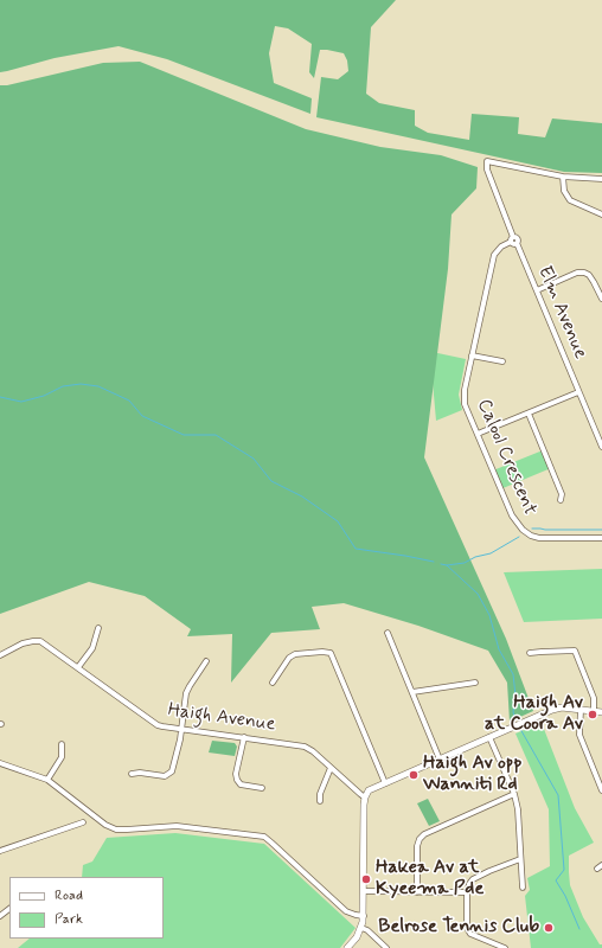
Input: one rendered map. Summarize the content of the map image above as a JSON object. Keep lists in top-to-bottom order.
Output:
{
  "streets": {
    "street": ["Elm Avenue", "Calool Crescent", "Haigh Avenue"]
  },
  "crossings": [
    ["Elm Avenue", "Calool Crescent"]
  ],
  "places": [
    "Haigh Av at Coora Av",
    "Haigh Av opp Wanniti Rd",
    "Hakea Av at Kyeema Pde",
    "Belrose Tennis Club"
  ],
  "legend": ["Road", "Park"]
}
